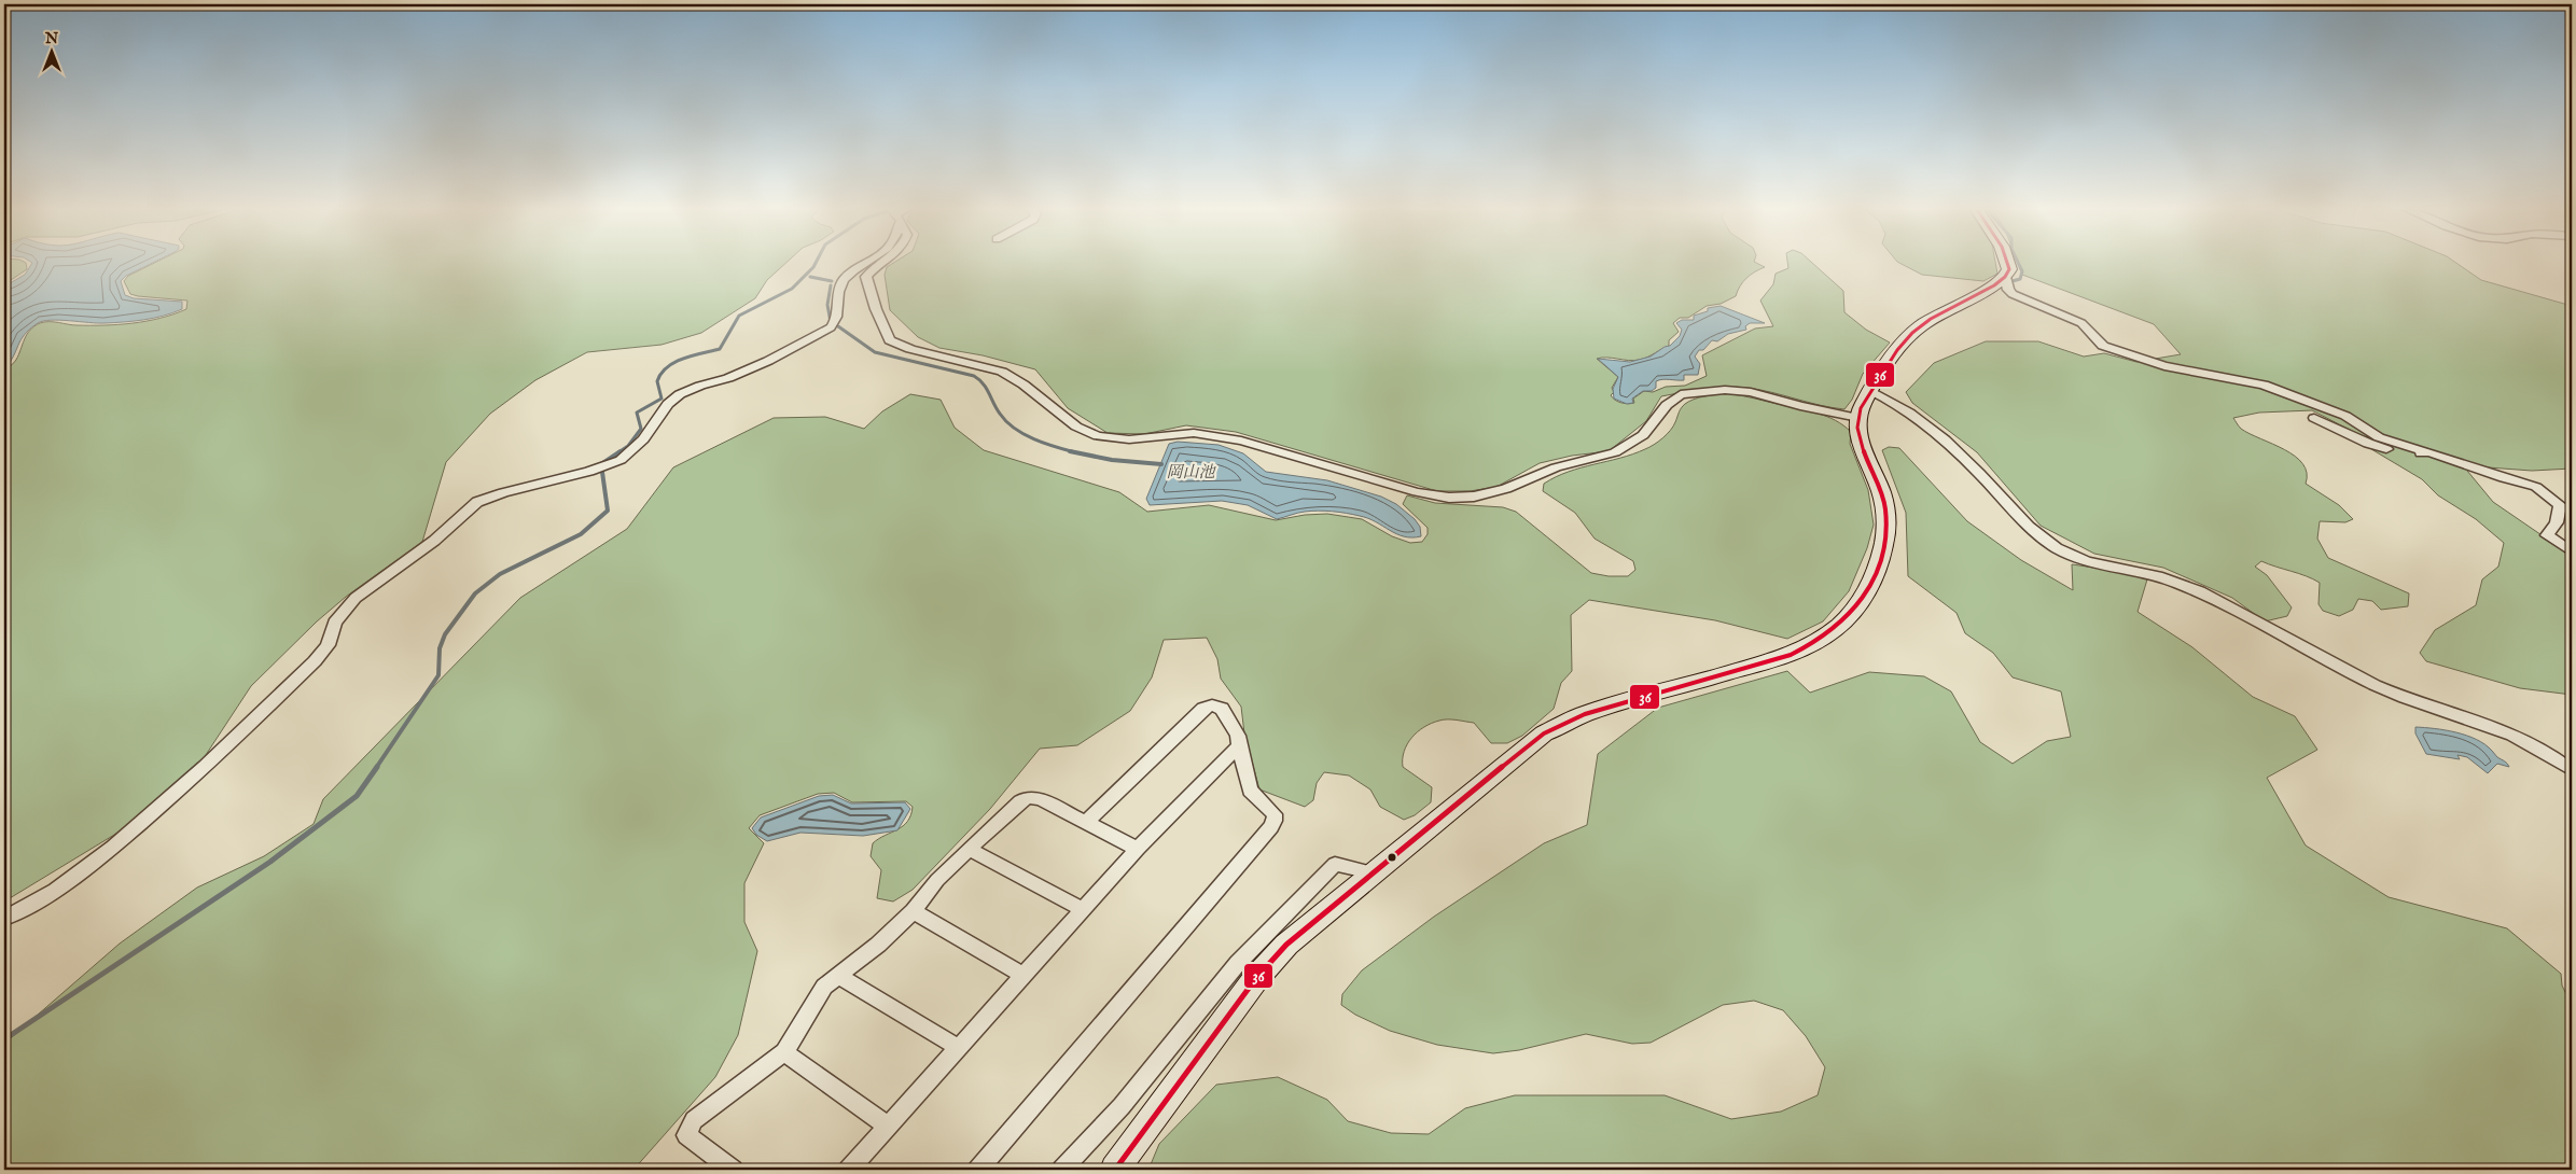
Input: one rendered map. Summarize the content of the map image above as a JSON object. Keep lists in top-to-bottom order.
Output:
{
  "water": ["岡山池"],
  "lines": ["transit line 36"],
  "north": "top"
}
